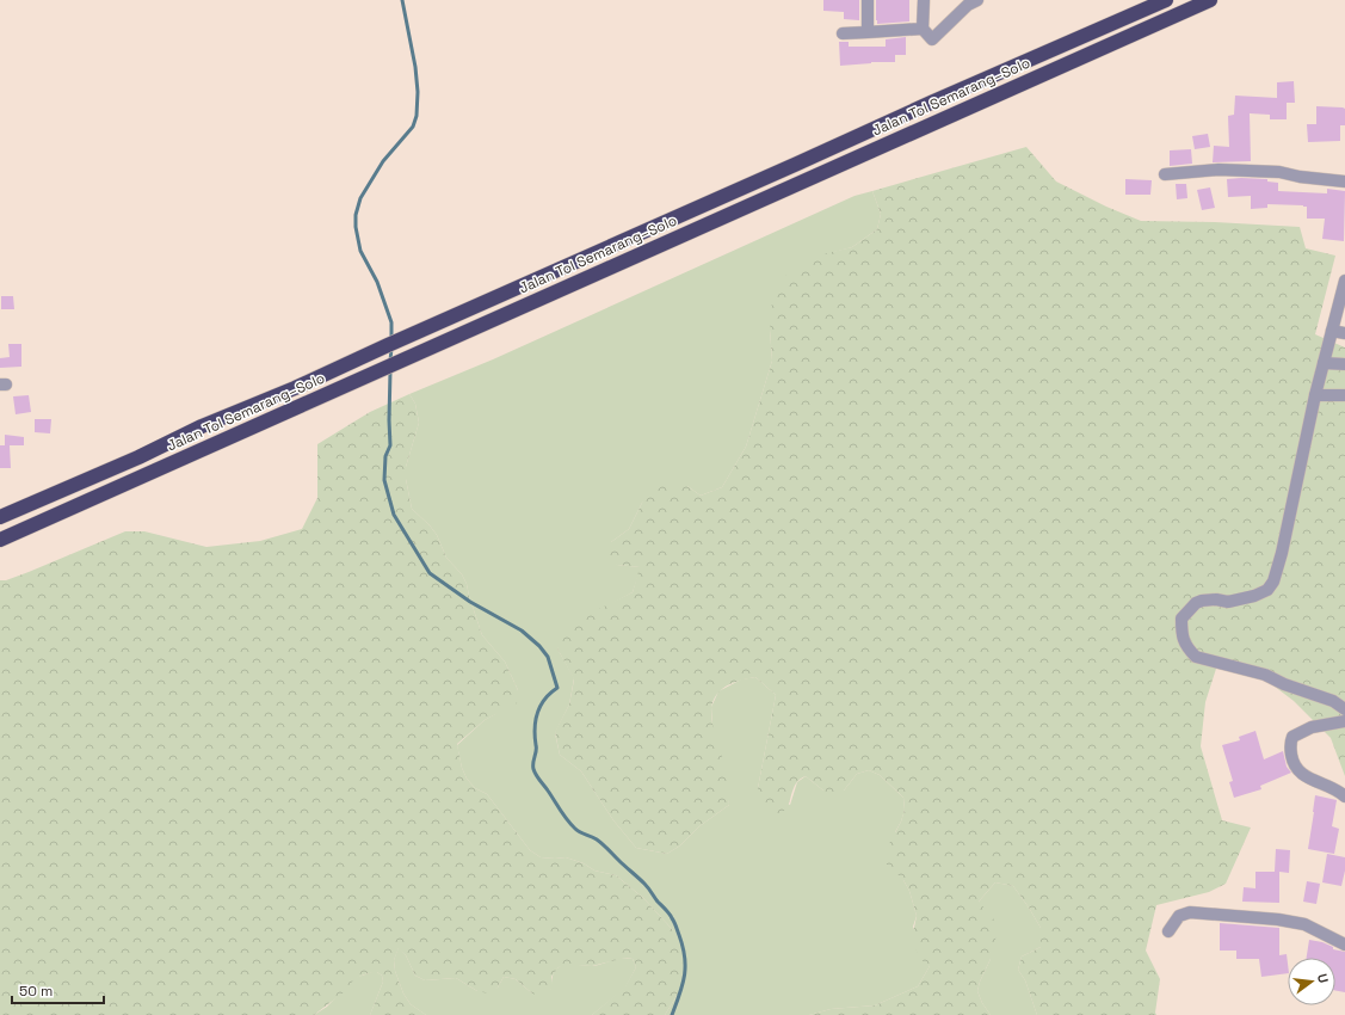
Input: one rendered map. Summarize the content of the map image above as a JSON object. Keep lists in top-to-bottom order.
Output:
{
  "streets": {
    "highway": ["Jalan Tol Semarang–Solo"]
  },
  "scale_bar": "50 m",
  "north": "right"
}
